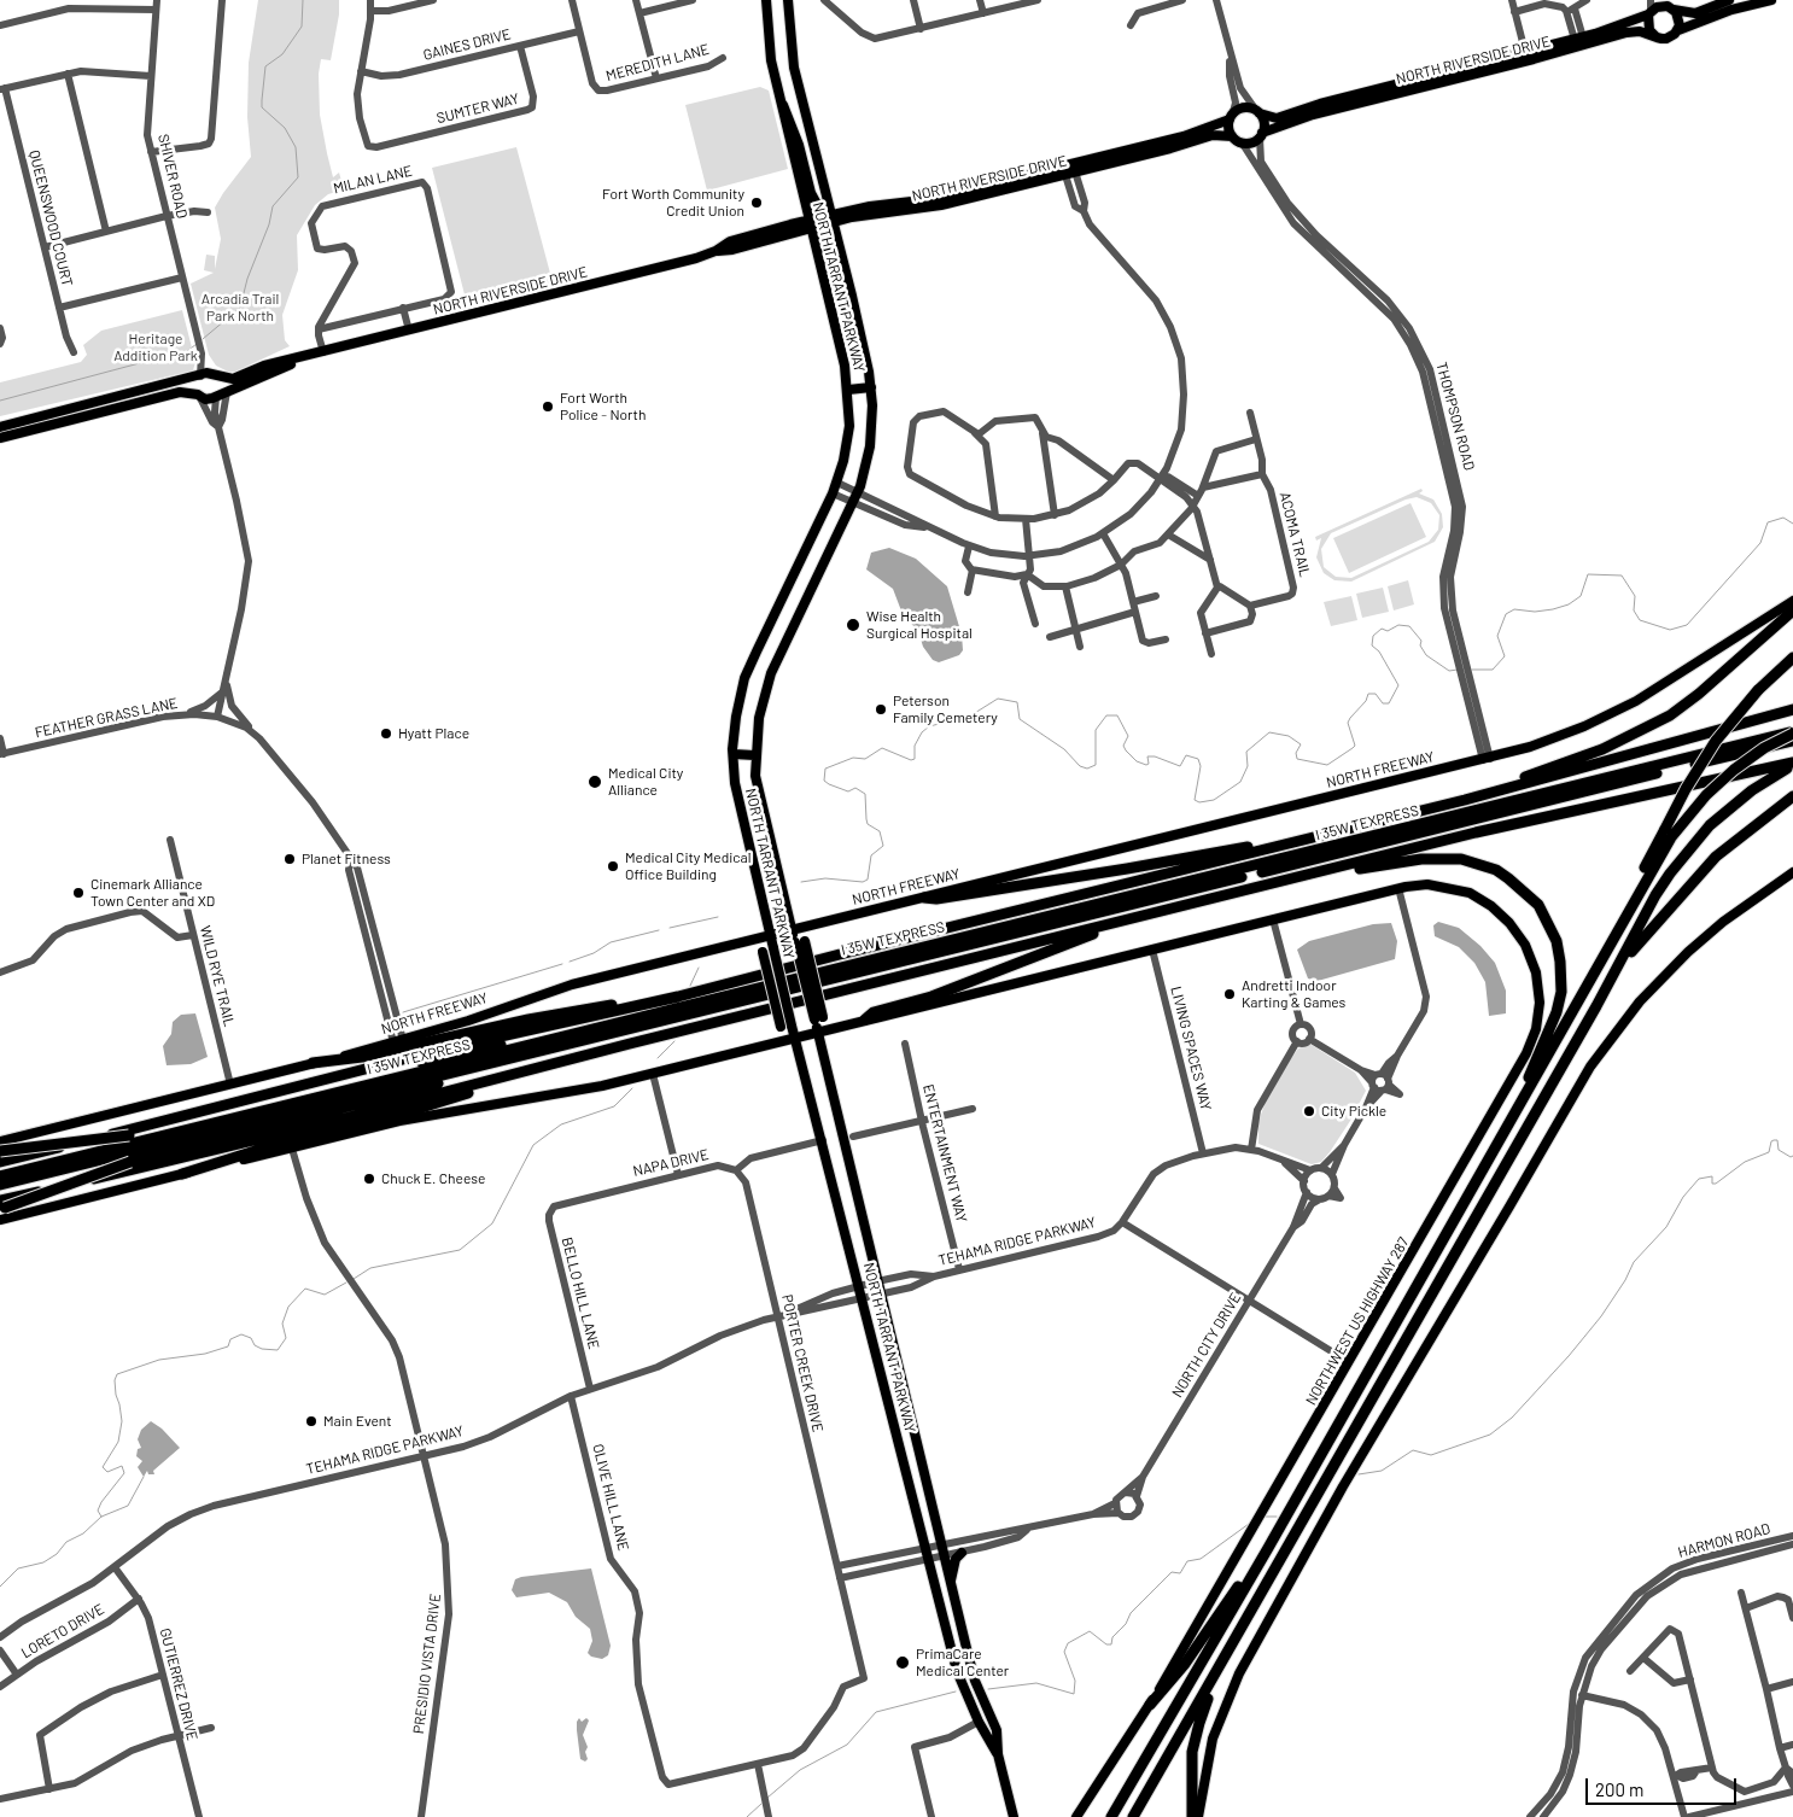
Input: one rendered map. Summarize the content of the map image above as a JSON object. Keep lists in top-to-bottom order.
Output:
{
  "streets": {
    "highway": ["I 35W TEXPRESS"],
    "main road": [
      "NORTH RIVERSIDE DRIVE",
      "NORTH TARRANT PARKWAY",
      "NORTH FREEWAY",
      "NORTHWEST US HIGHWAY 287"
    ],
    "street": [
      "GAINES DRIVE",
      "MEREDITH LANE",
      "SUMTER WAY",
      "SHIVER ROAD",
      "MILAN LANE",
      "QUEENSWOOD COURT",
      "THOMPSON ROAD",
      "ACOMA TRAIL",
      "FEATHER GRASS LANE",
      "WILD RYE TRAIL",
      "LIVING SPACES WAY",
      "ENTERTAINMENT WAY",
      "NAPA DRIVE",
      "TEHAMA RIDGE PARKWAY",
      "BELLO HILL LANE",
      "NORTH CITY DRIVE",
      "PORTER CREEK DRIVE",
      "OLIVE HILL LANE",
      "HARMON ROAD",
      "LORETO DRIVE",
      "PRESIDIO VISTA DRIVE",
      "GUTIERREZ DRIVE"
    ]
  },
  "crossings": [
    ["GAINES DRIVE", "MEREDITH LANE"],
    ["GAINES DRIVE", "SUMTER WAY"],
    ["NORTH RIVERSIDE DRIVE", "SHIVER ROAD"],
    ["NORTH RIVERSIDE DRIVE", "NORTH TARRANT PARKWAY"],
    ["NORTH RIVERSIDE DRIVE", "THOMPSON ROAD"],
    ["NORTH TARRANT PARKWAY", "NORTH FREEWAY"],
    ["NORTH TARRANT PARKWAY", "TEHAMA RIDGE PARKWAY"],
    ["THOMPSON ROAD", "NORTH FREEWAY"],
    ["NORTH FREEWAY", "WILD RYE TRAIL"],
    ["LIVING SPACES WAY", "TEHAMA RIDGE PARKWAY"],
    ["ENTERTAINMENT WAY", "TEHAMA RIDGE PARKWAY"],
    ["NAPA DRIVE", "BELLO HILL LANE"],
    ["NAPA DRIVE", "PORTER CREEK DRIVE"],
    ["TEHAMA RIDGE PARKWAY", "BELLO HILL LANE"],
    ["TEHAMA RIDGE PARKWAY", "NORTH CITY DRIVE"],
    ["TEHAMA RIDGE PARKWAY", "PORTER CREEK DRIVE"],
    ["TEHAMA RIDGE PARKWAY", "OLIVE HILL LANE"],
    ["TEHAMA RIDGE PARKWAY", "PRESIDIO VISTA DRIVE"],
    ["TEHAMA RIDGE PARKWAY", "GUTIERREZ DRIVE"],
    ["PORTER CREEK DRIVE", "OLIVE HILL LANE"],
    ["LORETO DRIVE", "GUTIERREZ DRIVE"]
  ],
  "parks": ["Arcadia Trail Park North", "Heritage Addition Park"],
  "places": [
    "Fort Worth Community Credit Union",
    "Fort Worth Police - North",
    "Wise Health Surgical Hospital",
    "Peterson Family Cemetery",
    "Hyatt Place",
    "Medical City Alliance",
    "Planet Fitness",
    "Medical City Medical Office Building",
    "Cinemark Alliance Town Center and XD",
    "Andretti Indoor Karting & Games",
    "City Pickle",
    "Chuck E. Cheese",
    "Main Event",
    "PrimaCare Medical Center"
  ],
  "scale_bar": "200 m"
}
